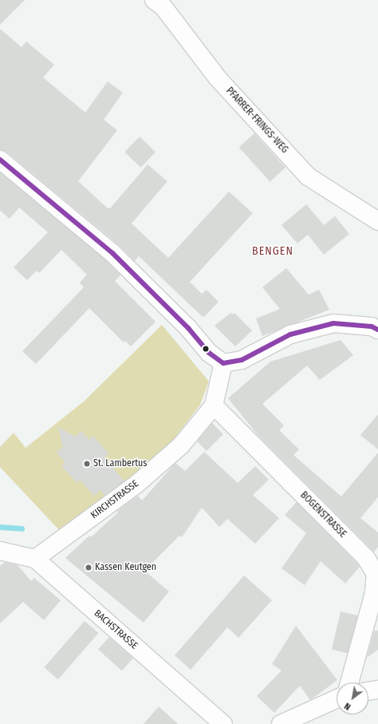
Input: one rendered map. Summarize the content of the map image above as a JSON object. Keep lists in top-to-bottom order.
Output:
{
  "streets": {
    "street": [
      "PFARRER-FRINGS-WEG",
      "KIRCHSTRASSE",
      "BOGENSTRASSE",
      "BACHSTRASSE"
    ]
  },
  "crossings": [
    ["KIRCHSTRASSE", "BOGENSTRASSE"],
    ["KIRCHSTRASSE", "BACHSTRASSE"]
  ],
  "districts": ["BENGEN"],
  "places": ["St. Lambertus", "Kassen Keutgen"],
  "north": "bottom left"
}
